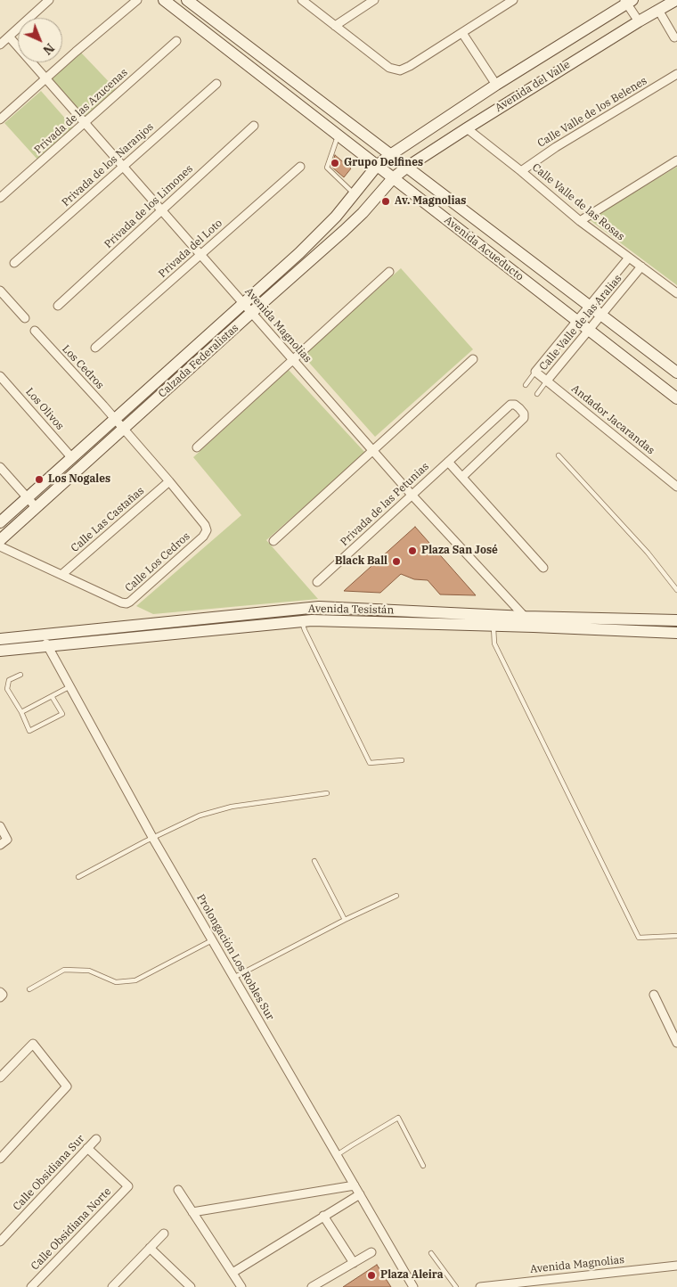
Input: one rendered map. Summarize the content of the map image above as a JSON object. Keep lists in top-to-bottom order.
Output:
{
  "streets": {
    "street": [
      "Avenida del Valle",
      "Privada de las Azucenas",
      "Calle Valle de los Belenes",
      "Privada de los Naranjos",
      "Calle Valle de las Rosas",
      "Privada de los Limones",
      "Privada del Loto",
      "Avenida Acueducto",
      "Calle Valle de las Aralias",
      "Avenida Magnolias",
      "Calzada Federalistas",
      "Los Cedros",
      "Los Olivos",
      "Andador Jacarandas",
      "Privada de las Petunias",
      "Calle Las Castañas",
      "Calle Los Cedros",
      "Avenida Tesistán",
      "Prolongación Los Robles Sur",
      "Calle Obsidiana Sur",
      "Calle Obsidiana Norte"
    ]
  },
  "crossings": [
    ["Avenida del Valle", "Calle Valle de las Rosas"],
    ["Avenida del Valle", "Avenida Acueducto"],
    ["Avenida del Valle", "Calzada Federalistas"],
    ["Privada de las Azucenas", "Avenida Magnolias"],
    ["Calle Valle de los Belenes", "Calle Valle de las Rosas"],
    ["Privada de los Naranjos", "Avenida Magnolias"],
    ["Calle Valle de las Rosas", "Calle Valle de las Aralias"],
    ["Privada de los Limones", "Avenida Magnolias"],
    ["Privada del Loto", "Avenida Magnolias"],
    ["Avenida Acueducto", "Calle Valle de las Aralias"],
    ["Avenida Acueducto", "Calzada Federalistas"],
    ["Calle Valle de las Aralias", "Andador Jacarandas"],
    ["Avenida Magnolias", "Calzada Federalistas"],
    ["Avenida Magnolias", "Privada de las Petunias"],
    ["Avenida Magnolias", "Avenida Tesistán"],
    ["Calzada Federalistas", "Los Cedros"],
    ["Calzada Federalistas", "Los Olivos"],
    ["Calzada Federalistas", "Calle Los Cedros"],
    ["Los Cedros", "Calle Los Cedros"],
    ["Calle Las Castañas", "Calle Los Cedros"],
    ["Avenida Tesistán", "Prolongación Los Robles Sur"],
    ["Calle Obsidiana Sur", "Calle Obsidiana Norte"]
  ],
  "places": [
    "Grupo Delfines",
    "Av. Magnolias",
    "Los Nogales",
    "Plaza San José",
    "Black Ball",
    "Plaza Aleira"
  ],
  "north": "bottom right"
}
